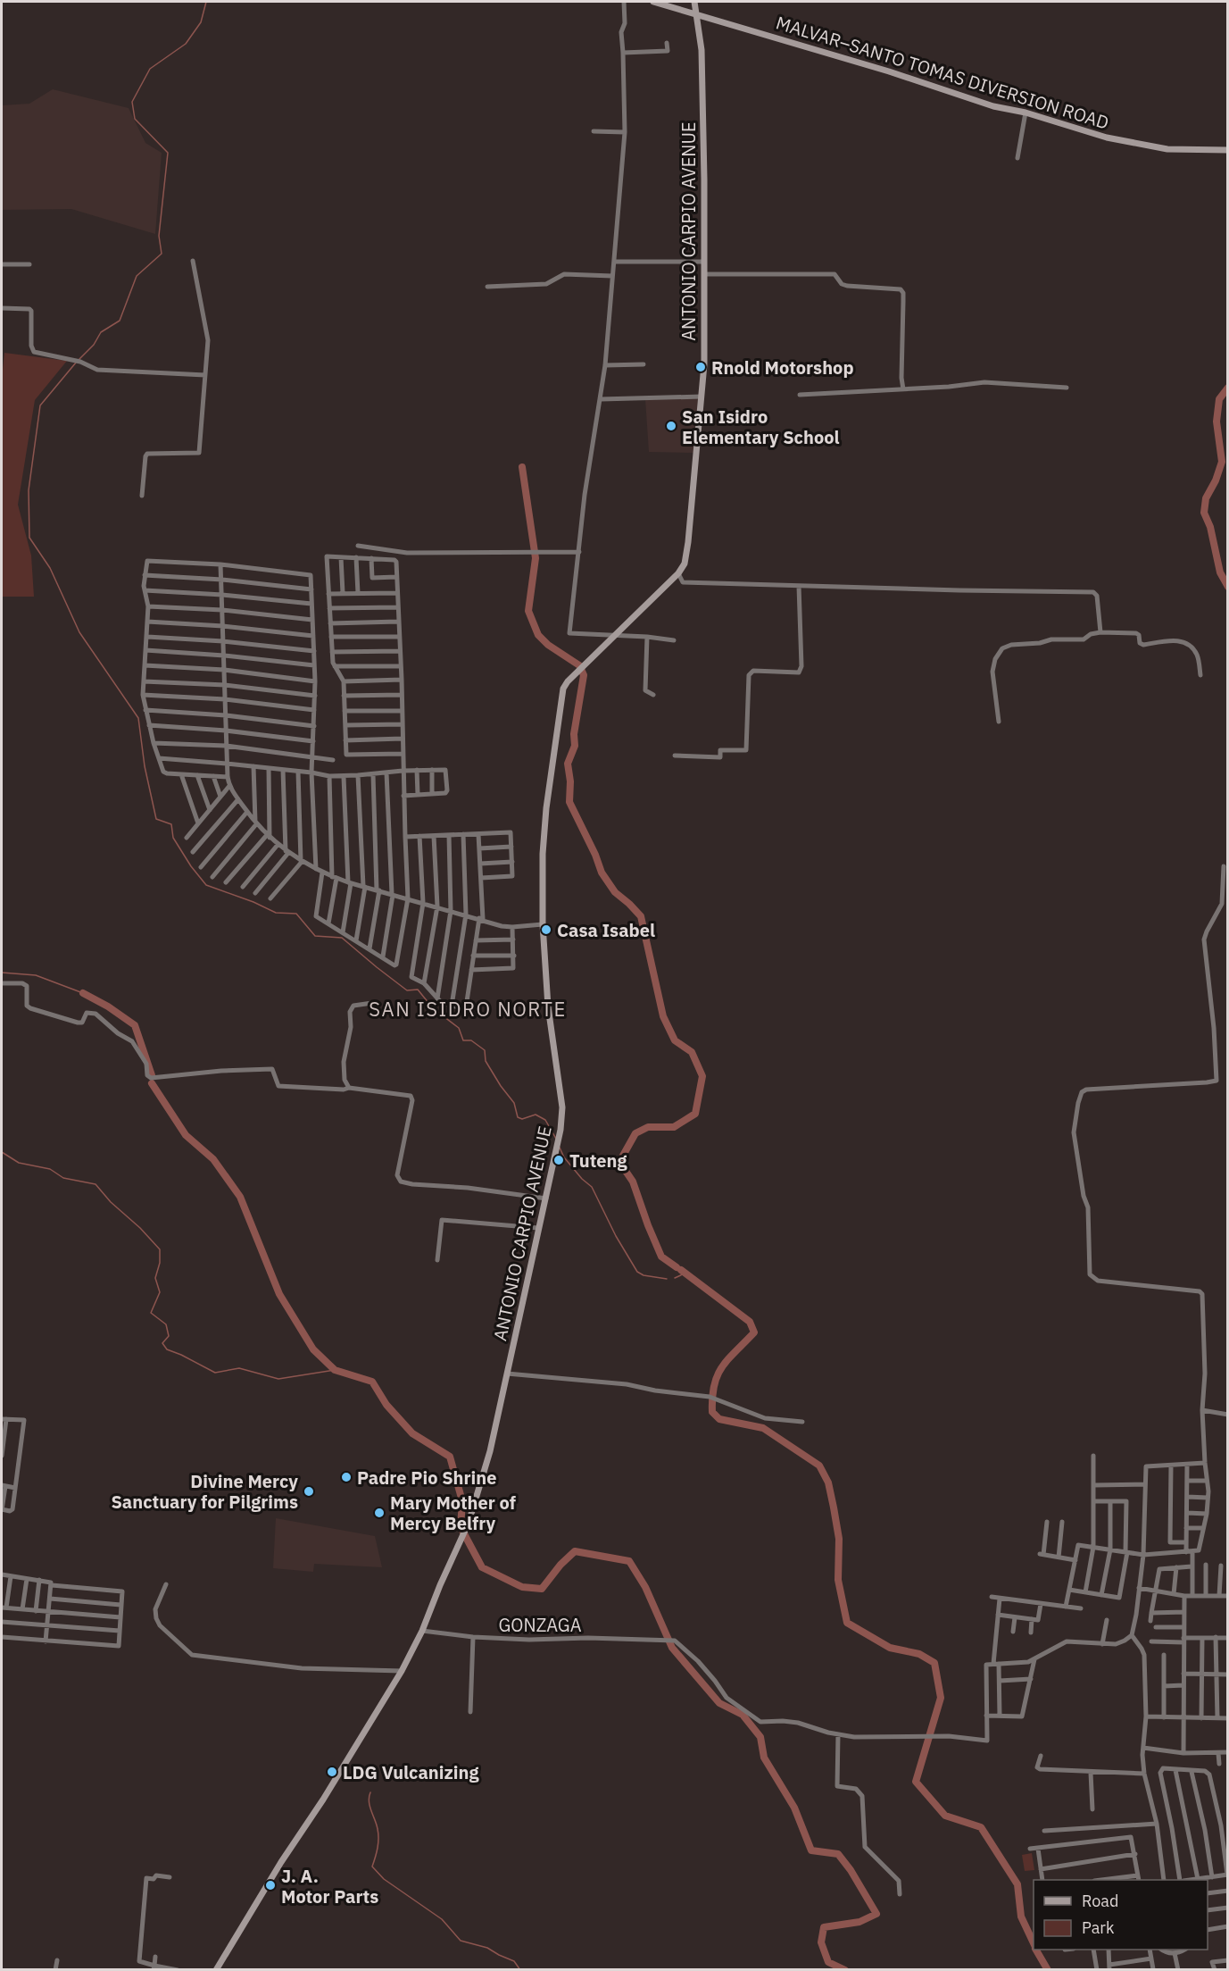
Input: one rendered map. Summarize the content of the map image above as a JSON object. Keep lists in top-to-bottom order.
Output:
{
  "streets": {
    "street": ["MALVAR–SANTO TOMAS DIVERSION ROAD", "ANTONIO CARPIO AVENUE", "GONZAGA"]
  },
  "crossings": [
    ["MALVAR–SANTO TOMAS DIVERSION ROAD", "ANTONIO CARPIO AVENUE"],
    ["ANTONIO CARPIO AVENUE", "GONZAGA"]
  ],
  "districts": ["SAN ISIDRO NORTE"],
  "places": [
    "Rnold Motorshop",
    "San Isidro Elementary School",
    "Casa Isabel",
    "Tuteng",
    "Padre Pio Shrine",
    "Divine Mercy Sanctuary for Pilgrims",
    "Mary Mother of Mercy Belfry",
    "LDG Vulcanizing",
    "J. A. Motor Parts"
  ],
  "legend": ["Road", "Park"]
}
